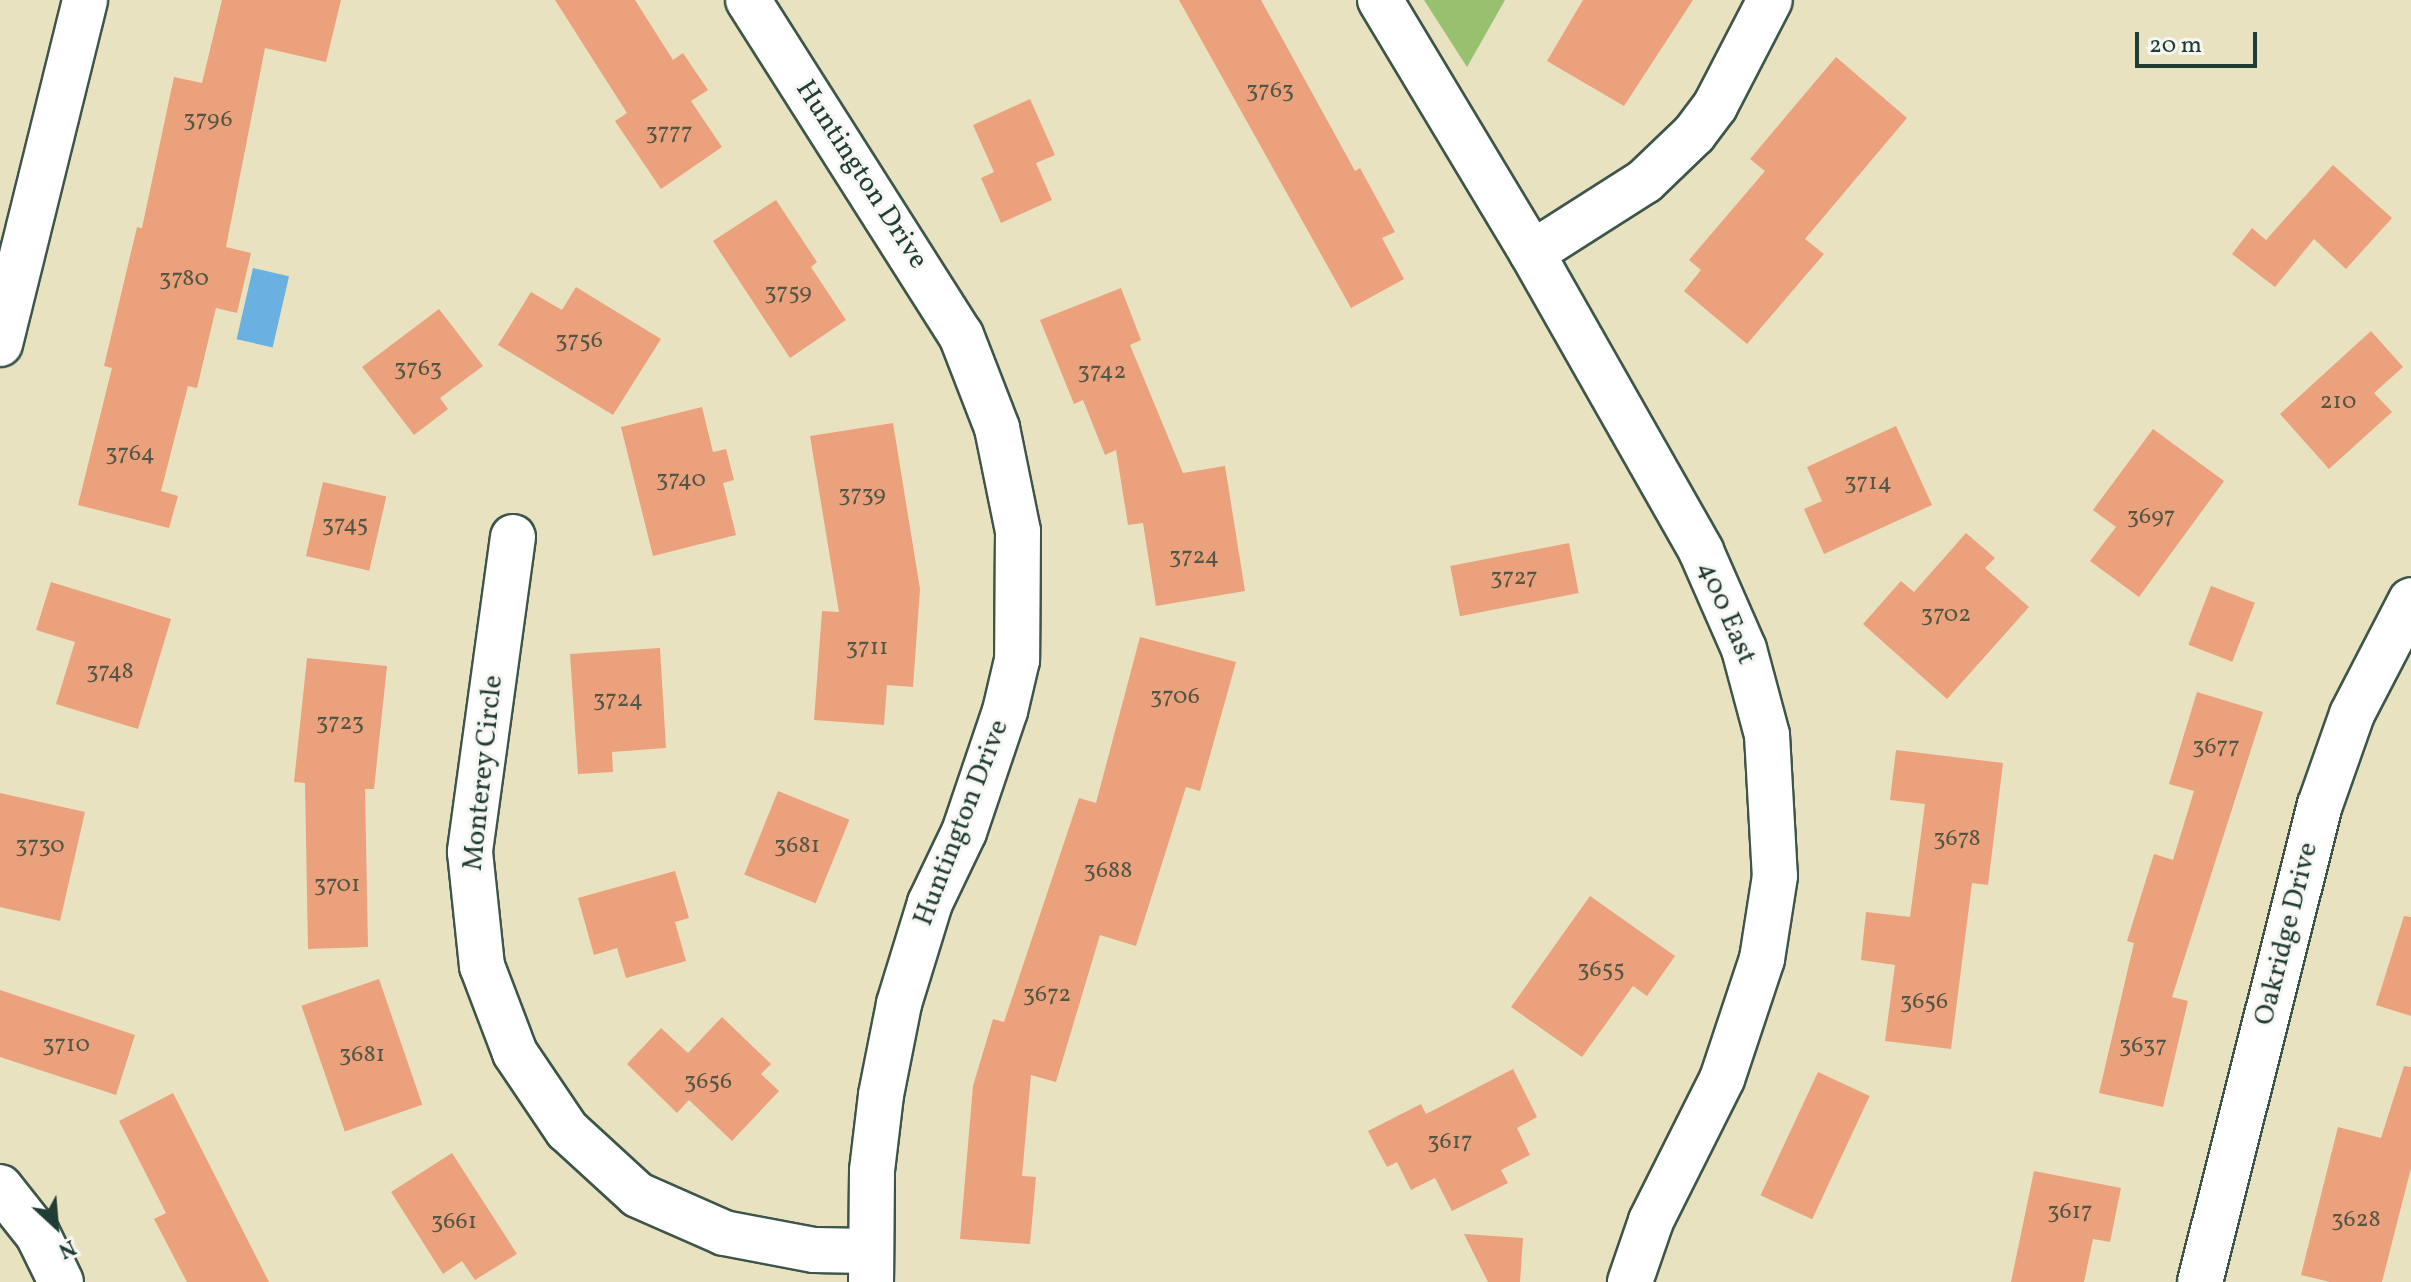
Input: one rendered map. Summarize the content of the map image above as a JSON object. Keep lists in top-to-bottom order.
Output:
{
  "streets": {
    "street": [
      "Huntington Drive",
      "400 East",
      "Monterey Circle",
      "Oakridge Drive"
    ]
  },
  "crossings": [
    ["Huntington Drive", "Monterey Circle"]
  ],
  "house_numbers": [
    "3763",
    "3796",
    "3777",
    "3780",
    "3759",
    "3756",
    "3763",
    "3742",
    "210",
    "3764",
    "3740",
    "3714",
    "3739",
    "3697",
    "3745",
    "3724",
    "3727",
    "3702",
    "3711",
    "3748",
    "3706",
    "3724",
    "3723",
    "3677",
    "3678",
    "3730",
    "3681",
    "3688",
    "3701",
    "3655",
    "3672",
    "3656",
    "3710",
    "3637",
    "3681",
    "3656",
    "3617",
    "3617",
    "3628",
    "3661"
  ],
  "scale_bar": "20 m",
  "north": "bottom right"
}
